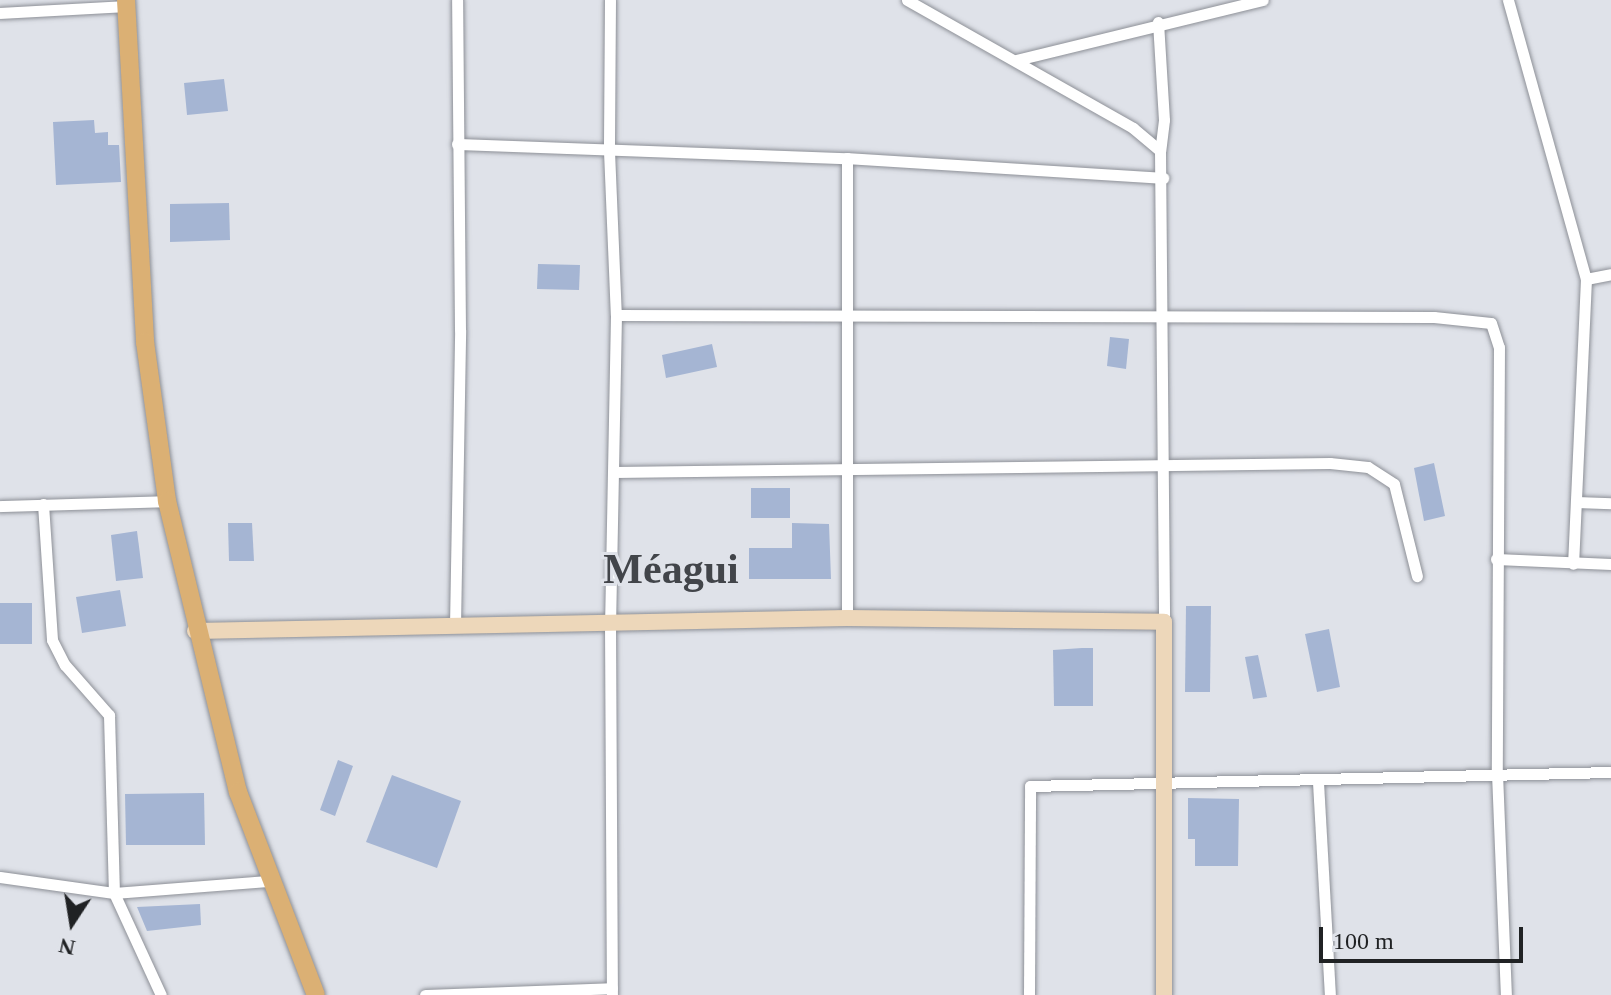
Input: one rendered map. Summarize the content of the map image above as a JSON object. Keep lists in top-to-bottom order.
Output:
{
  "districts": ["Méagui"],
  "scale_bar": "100 m",
  "north": "bottom"
}
